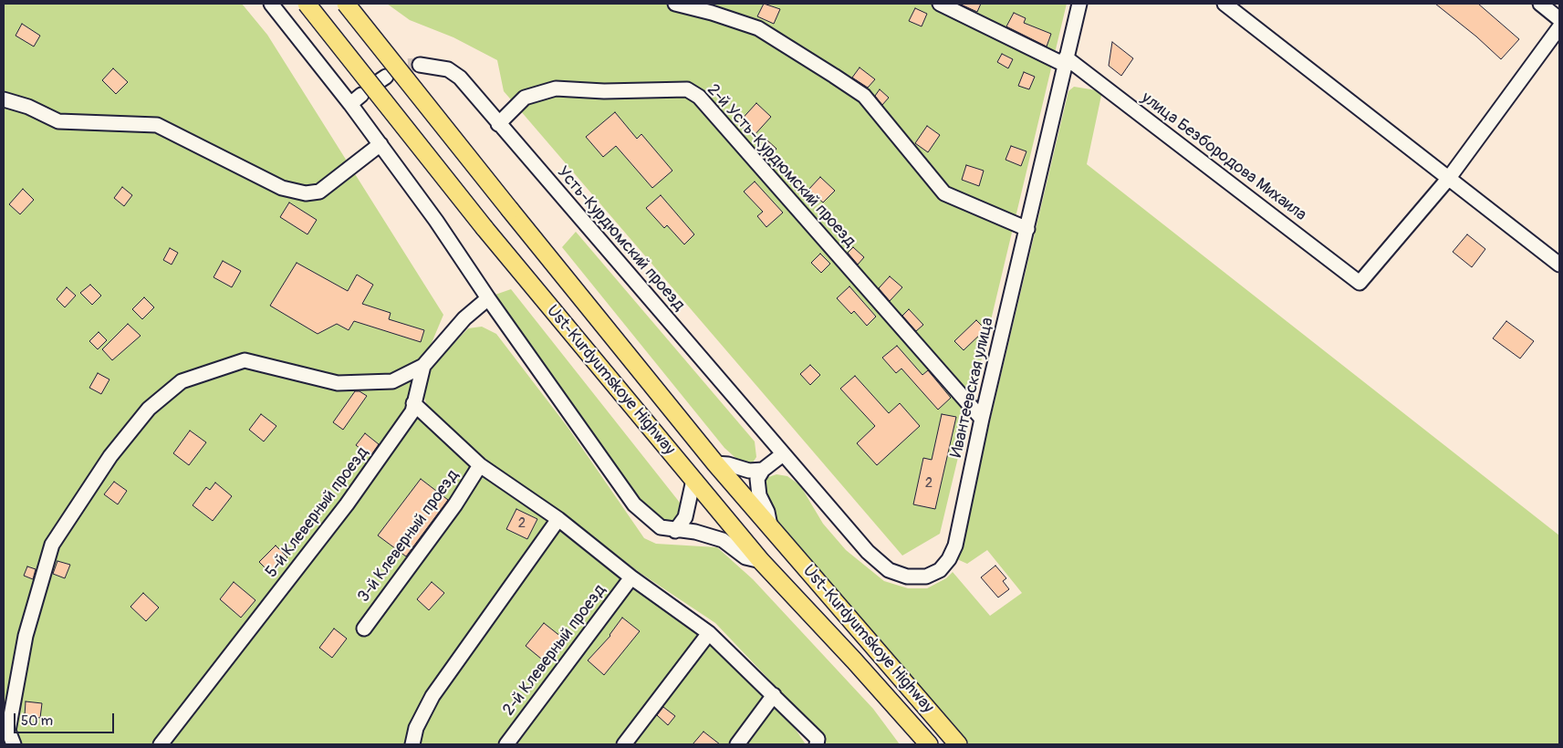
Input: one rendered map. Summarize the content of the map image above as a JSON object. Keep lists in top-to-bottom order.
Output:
{
  "streets": {
    "main road": ["Ust-Kurdyumskoye Highway"],
    "street": [
      "улица Безбородова Михаила",
      "2-й Усть-Курдюмский проезд",
      "Усть-Курдюмский проезд",
      "Ивантеевская улица",
      "5-й Клеверный проезд",
      "3-й Клеверный проезд",
      "2-й Клеверный проезд"
    ]
  },
  "crossings": [
    ["улица Безбородова Михаила", "Ивантеевская улица"],
    ["2-й Усть-Курдюмский проезд", "Усть-Курдюмский проезд"],
    ["2-й Усть-Курдюмский проезд", "Ивантеевская улица"],
    ["Усть-Курдюмский проезд", "Ивантеевская улица"]
  ],
  "house_numbers": ["2", "2"],
  "scale_bar": "50 m"
}
